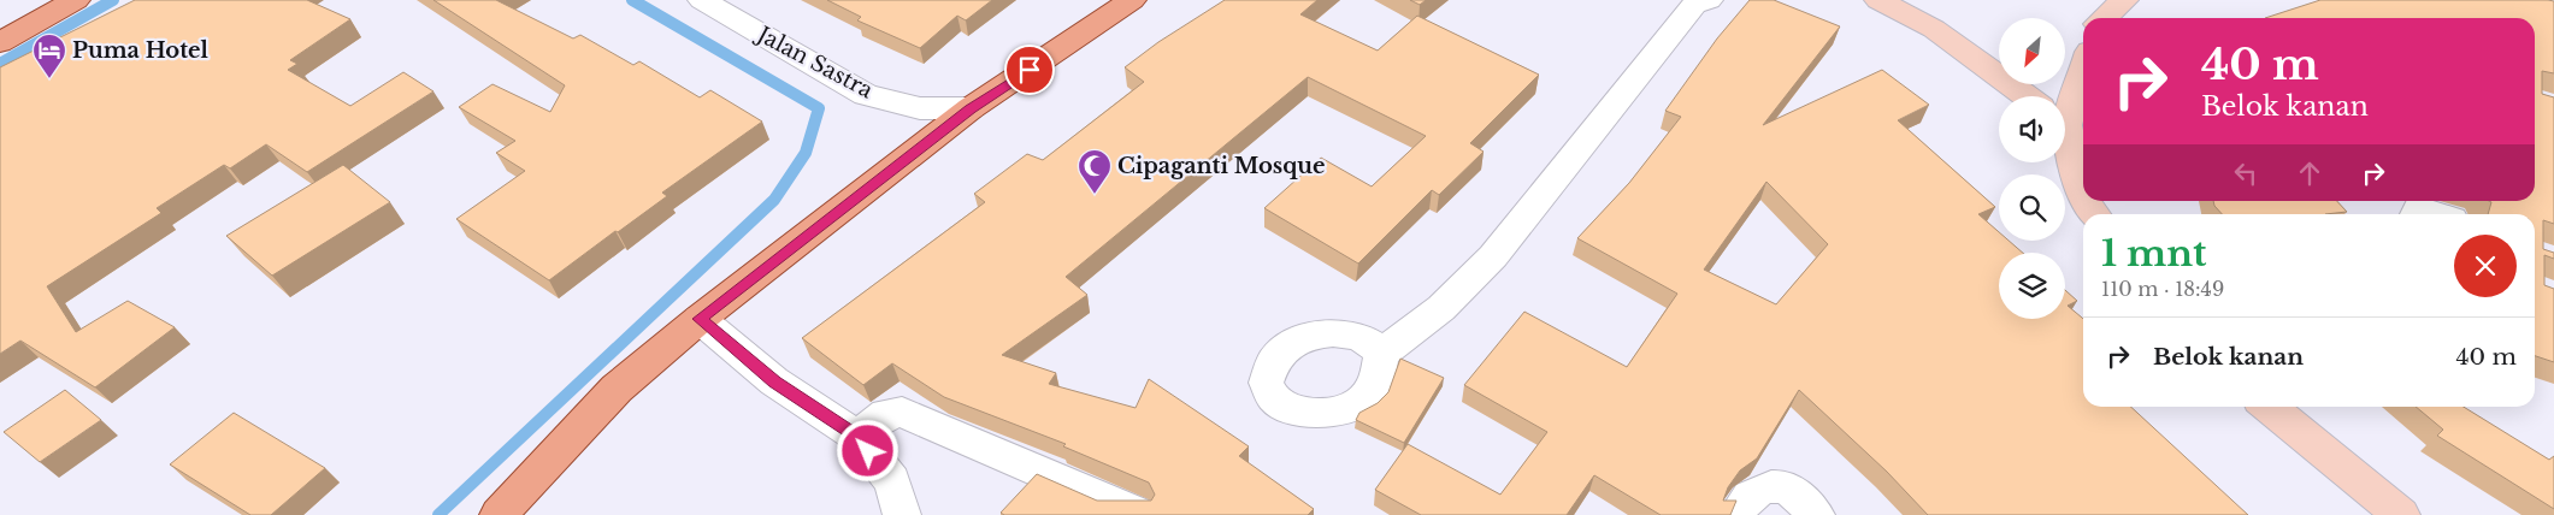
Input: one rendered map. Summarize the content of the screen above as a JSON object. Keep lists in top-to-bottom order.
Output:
{
  "streets": {
    "street": ["Jalan Sastra"]
  },
  "places": {
    "hotel": ["Puma Hotel"],
    "mosque": ["Cipaganti Mosque"]
  },
  "north": "bottom left",
  "page": {
    "turn": ["40 m", "Belok kanan"],
    "heading": ["1 mnt", "110 m · 18:49"],
    "list": [
      {
        "name": "Belok kanan",
        "value": "40 m"
      }
    ]
  }
}
